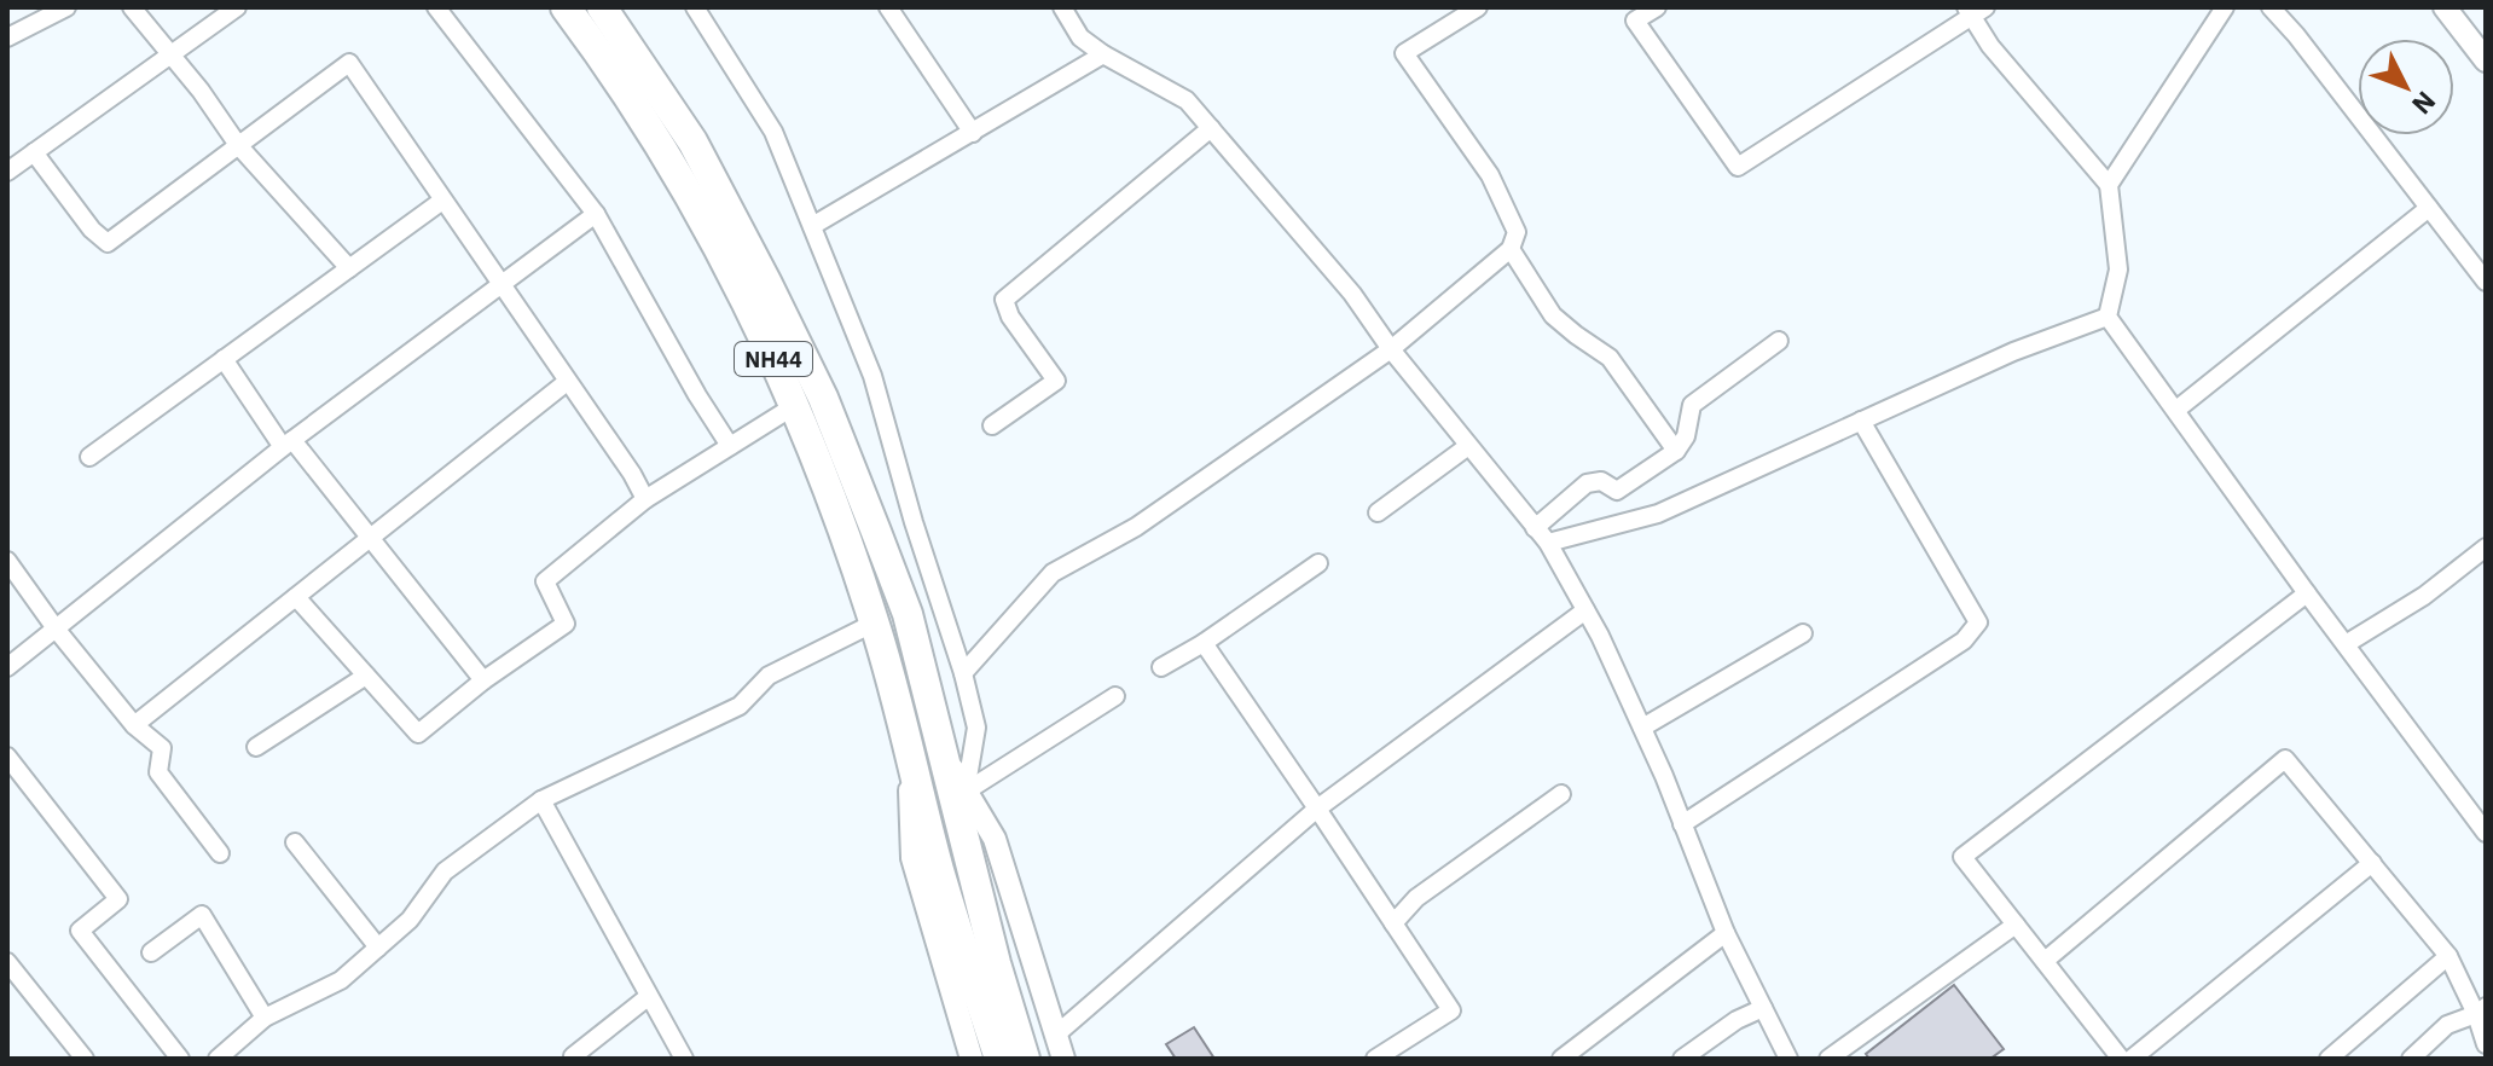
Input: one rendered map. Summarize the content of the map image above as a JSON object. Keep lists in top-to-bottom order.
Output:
{
  "streets": {
    "highway": ["NH44"]
  },
  "north": "bottom right"
}
